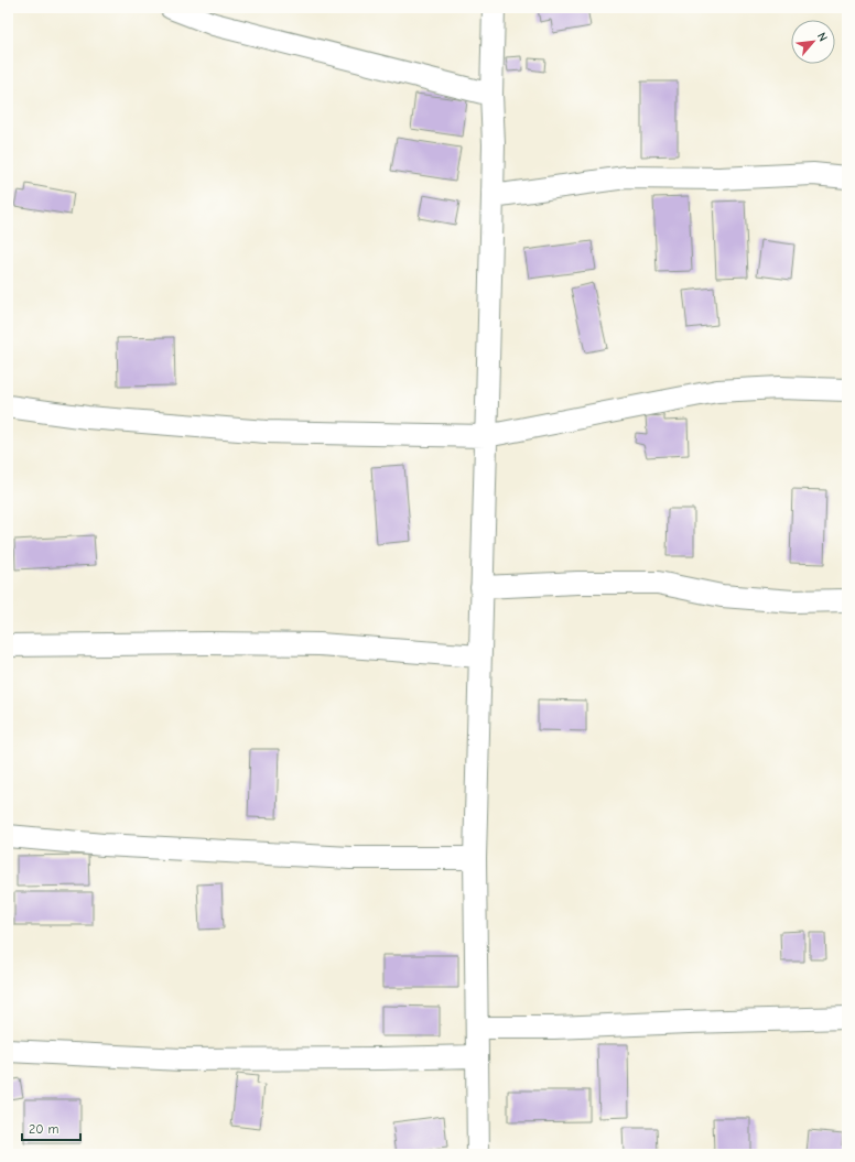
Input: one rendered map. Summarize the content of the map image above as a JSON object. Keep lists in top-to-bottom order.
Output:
{
  "scale_bar": "20 m",
  "north": "top right"
}
